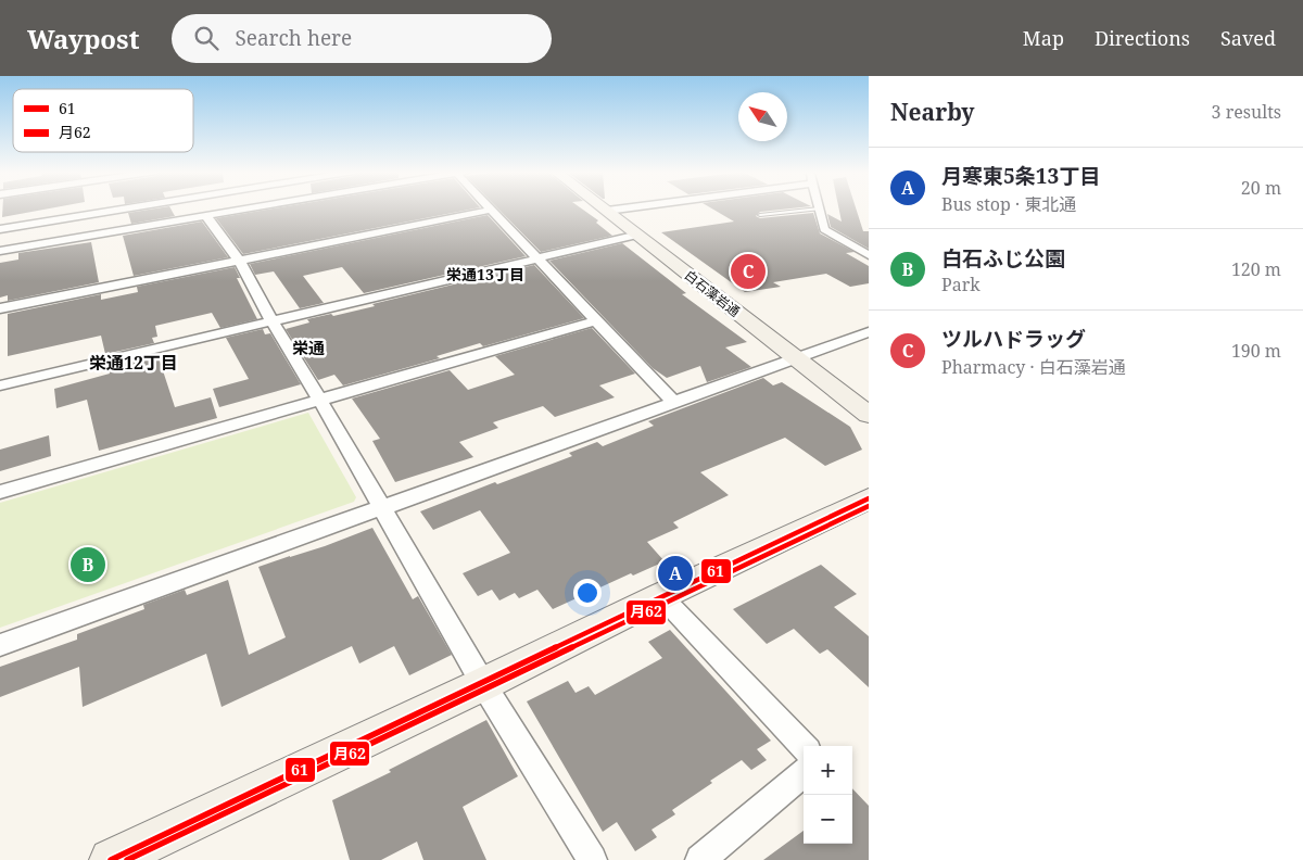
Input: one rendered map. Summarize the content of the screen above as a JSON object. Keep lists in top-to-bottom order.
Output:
{
  "streets": {
    "main road": ["白石藻岩通"]
  },
  "districts": ["栄通13丁目", "栄通", "栄通12丁目"],
  "lines": ["transit line 61", "transit line 月62"],
  "legend": ["61", "月62"],
  "north": "top left",
  "page": {
    "header": "Waypost",
    "search": "Search here",
    "nav": ["Map", "Directions", "Saved"],
    "heading": ["Nearby", "3 results"],
    "list": [
      {
        "mark": "A",
        "name": "月寒東5条13丁目",
        "note": "Bus stop · 東北通",
        "value": "20 m"
      },
      {
        "mark": "B",
        "name": "白石ふじ公園",
        "note": "Park",
        "value": "120 m"
      },
      {
        "mark": "C",
        "name": "ツルハドラッグ",
        "note": "Pharmacy · 白石藻岩通",
        "value": "190 m"
      }
    ],
    "pins": ["C", "B", "A"],
    "map_buttons": ["+", "−"]
  }
}
